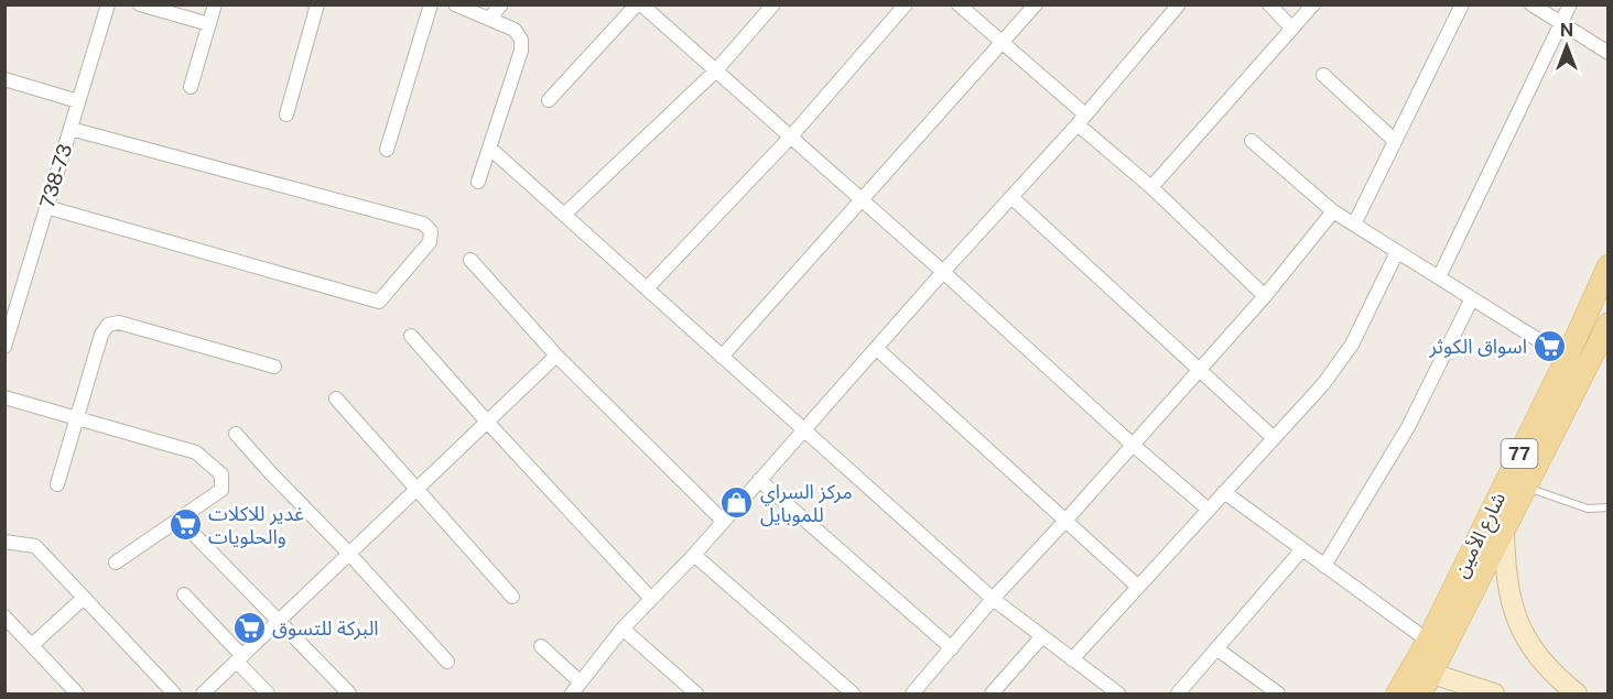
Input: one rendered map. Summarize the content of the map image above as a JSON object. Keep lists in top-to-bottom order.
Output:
{
  "streets": {
    "main road": ["77", "شارع الأمين"],
    "street": ["738-73"]
  },
  "places": {
    "supermarket": ["اسواق الكوثر", "غدير للاكلات والحلويات", "البركة للتسوق"],
    "shop": ["مركز السراي للموبايل"]
  },
  "north": "top"
}
